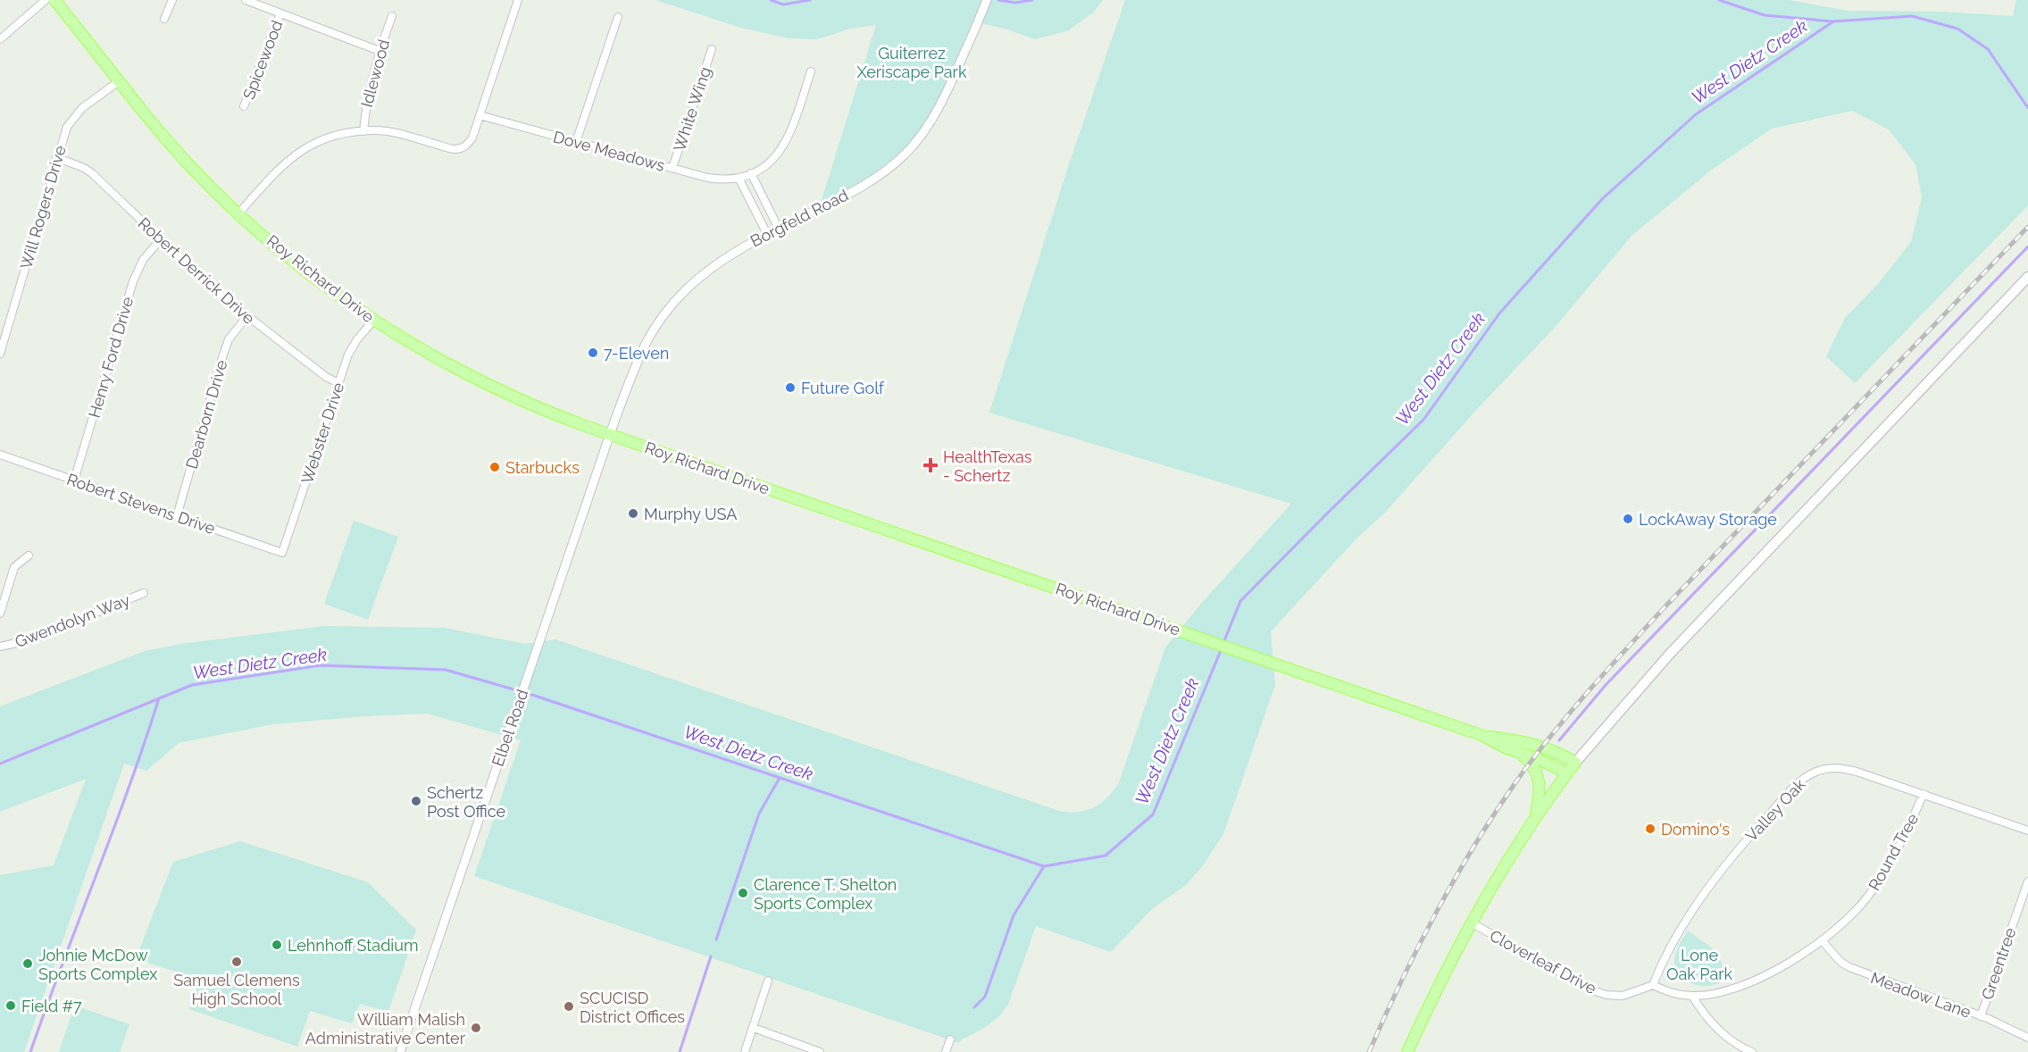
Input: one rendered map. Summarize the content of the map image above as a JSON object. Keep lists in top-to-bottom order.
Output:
{
  "streets": {
    "main road": ["Roy Richard Drive"],
    "street": [
      "Spicewood",
      "Idlewood",
      "White Wing",
      "Dove Meadows",
      "Will Rogers Drive",
      "Borgfeld Road",
      "Robert Derrick Drive",
      "Henry Ford Drive",
      "Dearborn Drive",
      "Webster Drive",
      "Robert Stevens Drive",
      "Gwendolyn Way",
      "Elbel Road",
      "Valley Oak",
      "Round Tree",
      "Cloverleaf Drive",
      "Greentree",
      "Meadow Lane"
    ]
  },
  "crossings": [
    ["White Wing", "Dove Meadows"],
    ["Will Rogers Drive", "Robert Derrick Drive"],
    ["Will Rogers Drive", "Roy Richard Drive"],
    ["Borgfeld Road", "Roy Richard Drive"],
    ["Borgfeld Road", "Elbel Road"],
    ["Robert Derrick Drive", "Henry Ford Drive"],
    ["Robert Derrick Drive", "Dearborn Drive"],
    ["Robert Derrick Drive", "Webster Drive"],
    ["Roy Richard Drive", "Webster Drive"],
    ["Roy Richard Drive", "Elbel Road"],
    ["Henry Ford Drive", "Robert Stevens Drive"],
    ["Dearborn Drive", "Robert Stevens Drive"],
    ["Webster Drive", "Robert Stevens Drive"],
    ["Valley Oak", "Round Tree"],
    ["Valley Oak", "Cloverleaf Drive"],
    ["Round Tree", "Meadow Lane"],
    ["Greentree", "Meadow Lane"]
  ],
  "water": ["West Dietz Creek"],
  "parks": ["Guiterrez Xeriscape Park", "Lone Oak Park"],
  "places": {
    "other": [
      "7-Eleven",
      "Future Golf",
      "Starbucks",
      "Murphy USA",
      "LockAway Storage",
      "Schertz Post Office",
      "Domino's",
      "Clarence T. Shelton Sports Complex",
      "Lehnhoff Stadium",
      "Samuel Clemens High School",
      "Johnie McDow Sports Complex",
      "Field #7",
      "SCUCISD District Offices",
      "William Malish Administrative Center"
    ],
    "health": ["HealthTexas - Schertz"]
  }
}
